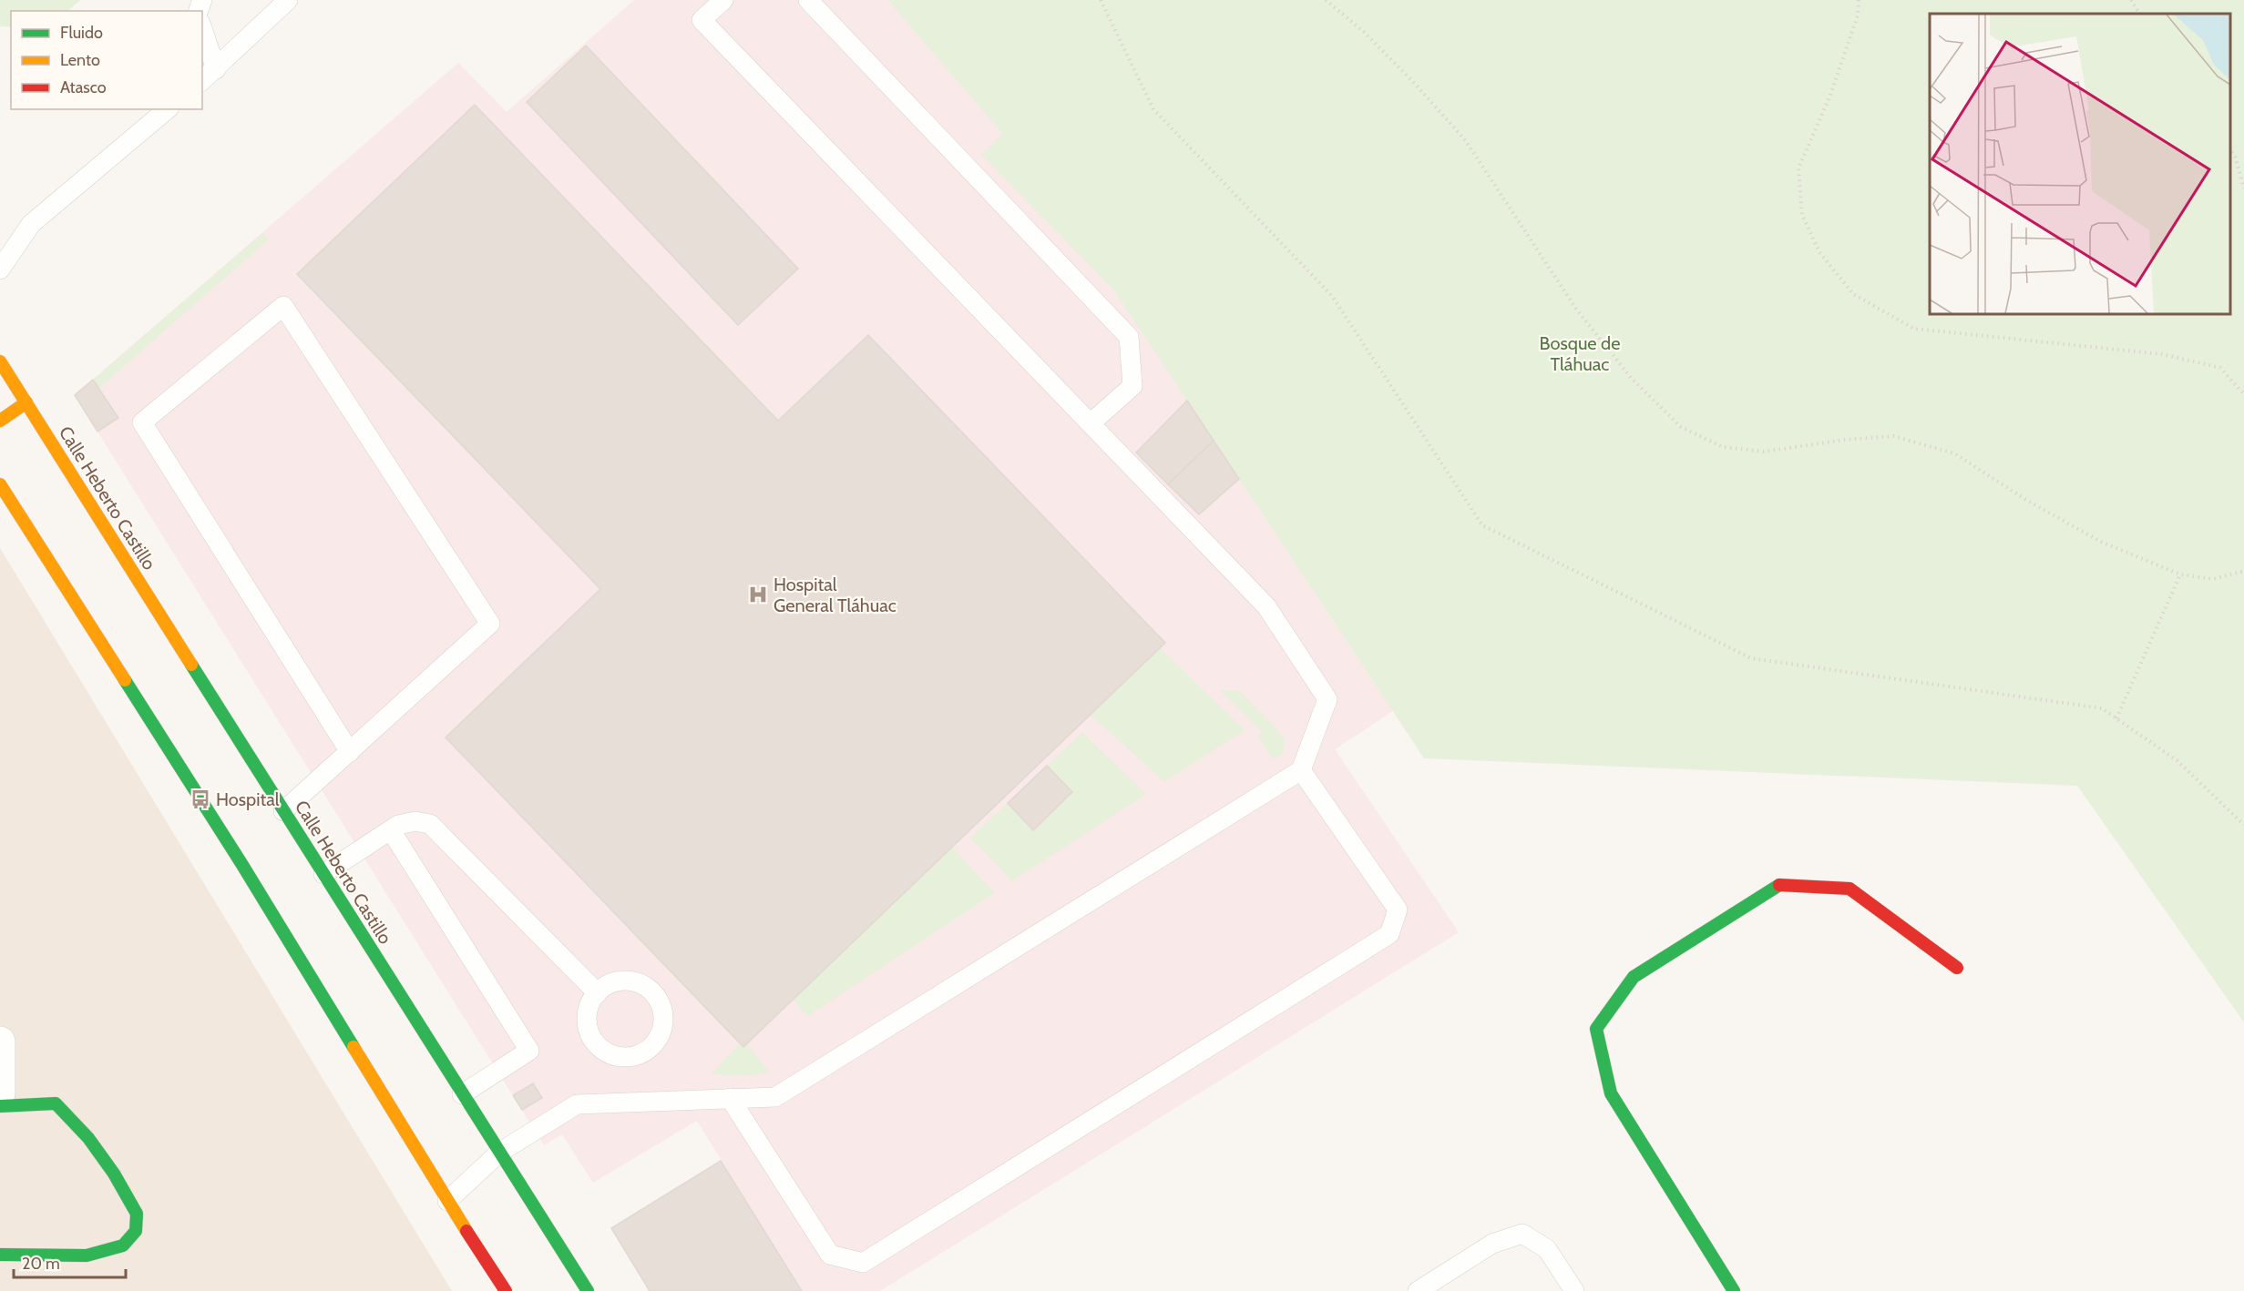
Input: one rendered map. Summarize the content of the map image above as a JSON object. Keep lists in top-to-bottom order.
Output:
{
  "streets": {
    "main road": ["Calle Heberto Castillo"]
  },
  "parks": ["Bosque de Tláhuac"],
  "places": {
    "hospital": ["Hospital General Tláhuac"],
    "bus stop": ["Hospital"]
  },
  "legend": ["Fluido", "Lento", "Atasco"],
  "scale_bar": "20 m"
}
